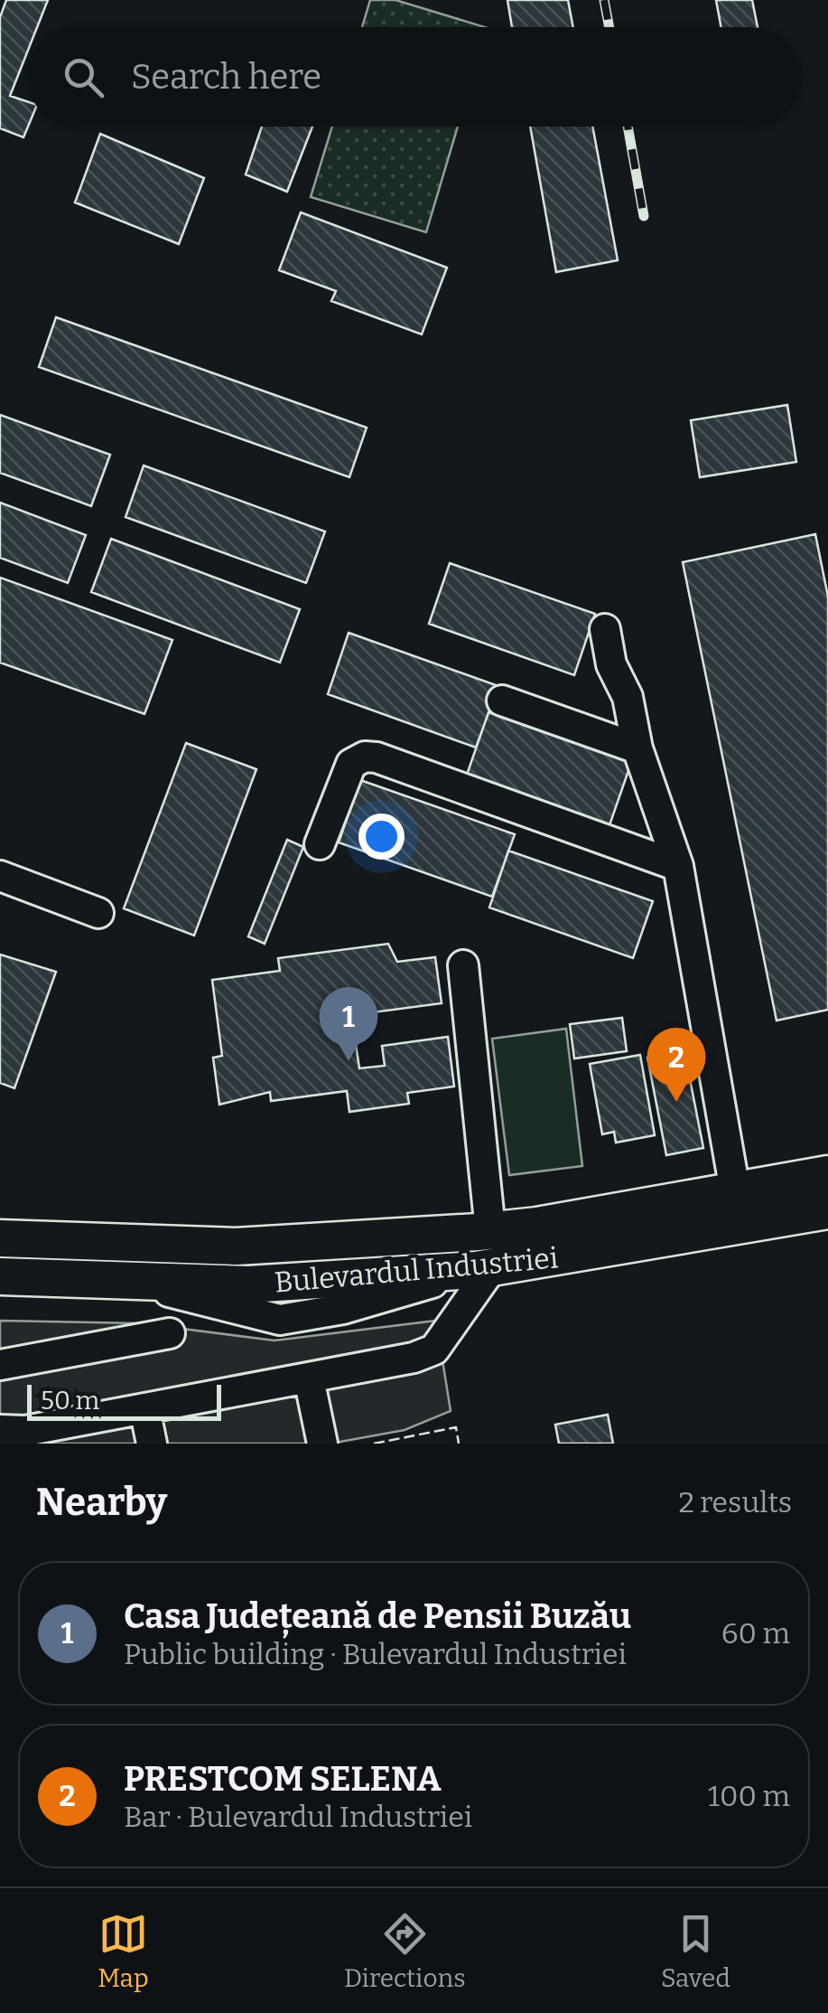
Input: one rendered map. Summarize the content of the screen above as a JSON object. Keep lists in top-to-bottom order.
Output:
{
  "streets": {
    "main road": ["Bulevardul Industriei"]
  },
  "scale_bar": "50 m",
  "page": {
    "search": "Search here",
    "pins": ["1", "2"],
    "scale": "50 m",
    "heading": ["Nearby", "2 results"],
    "list": [
      {
        "mark": "1",
        "name": "Casa Județeană de Pensii Buzău",
        "note": "Public building · Bulevardul Industriei",
        "value": "60 m"
      },
      {
        "mark": "2",
        "name": "PRESTCOM SELENA",
        "note": "Bar · Bulevardul Industriei",
        "value": "100 m"
      }
    ],
    "nav": ["Map", "Directions", "Saved"]
  }
}
